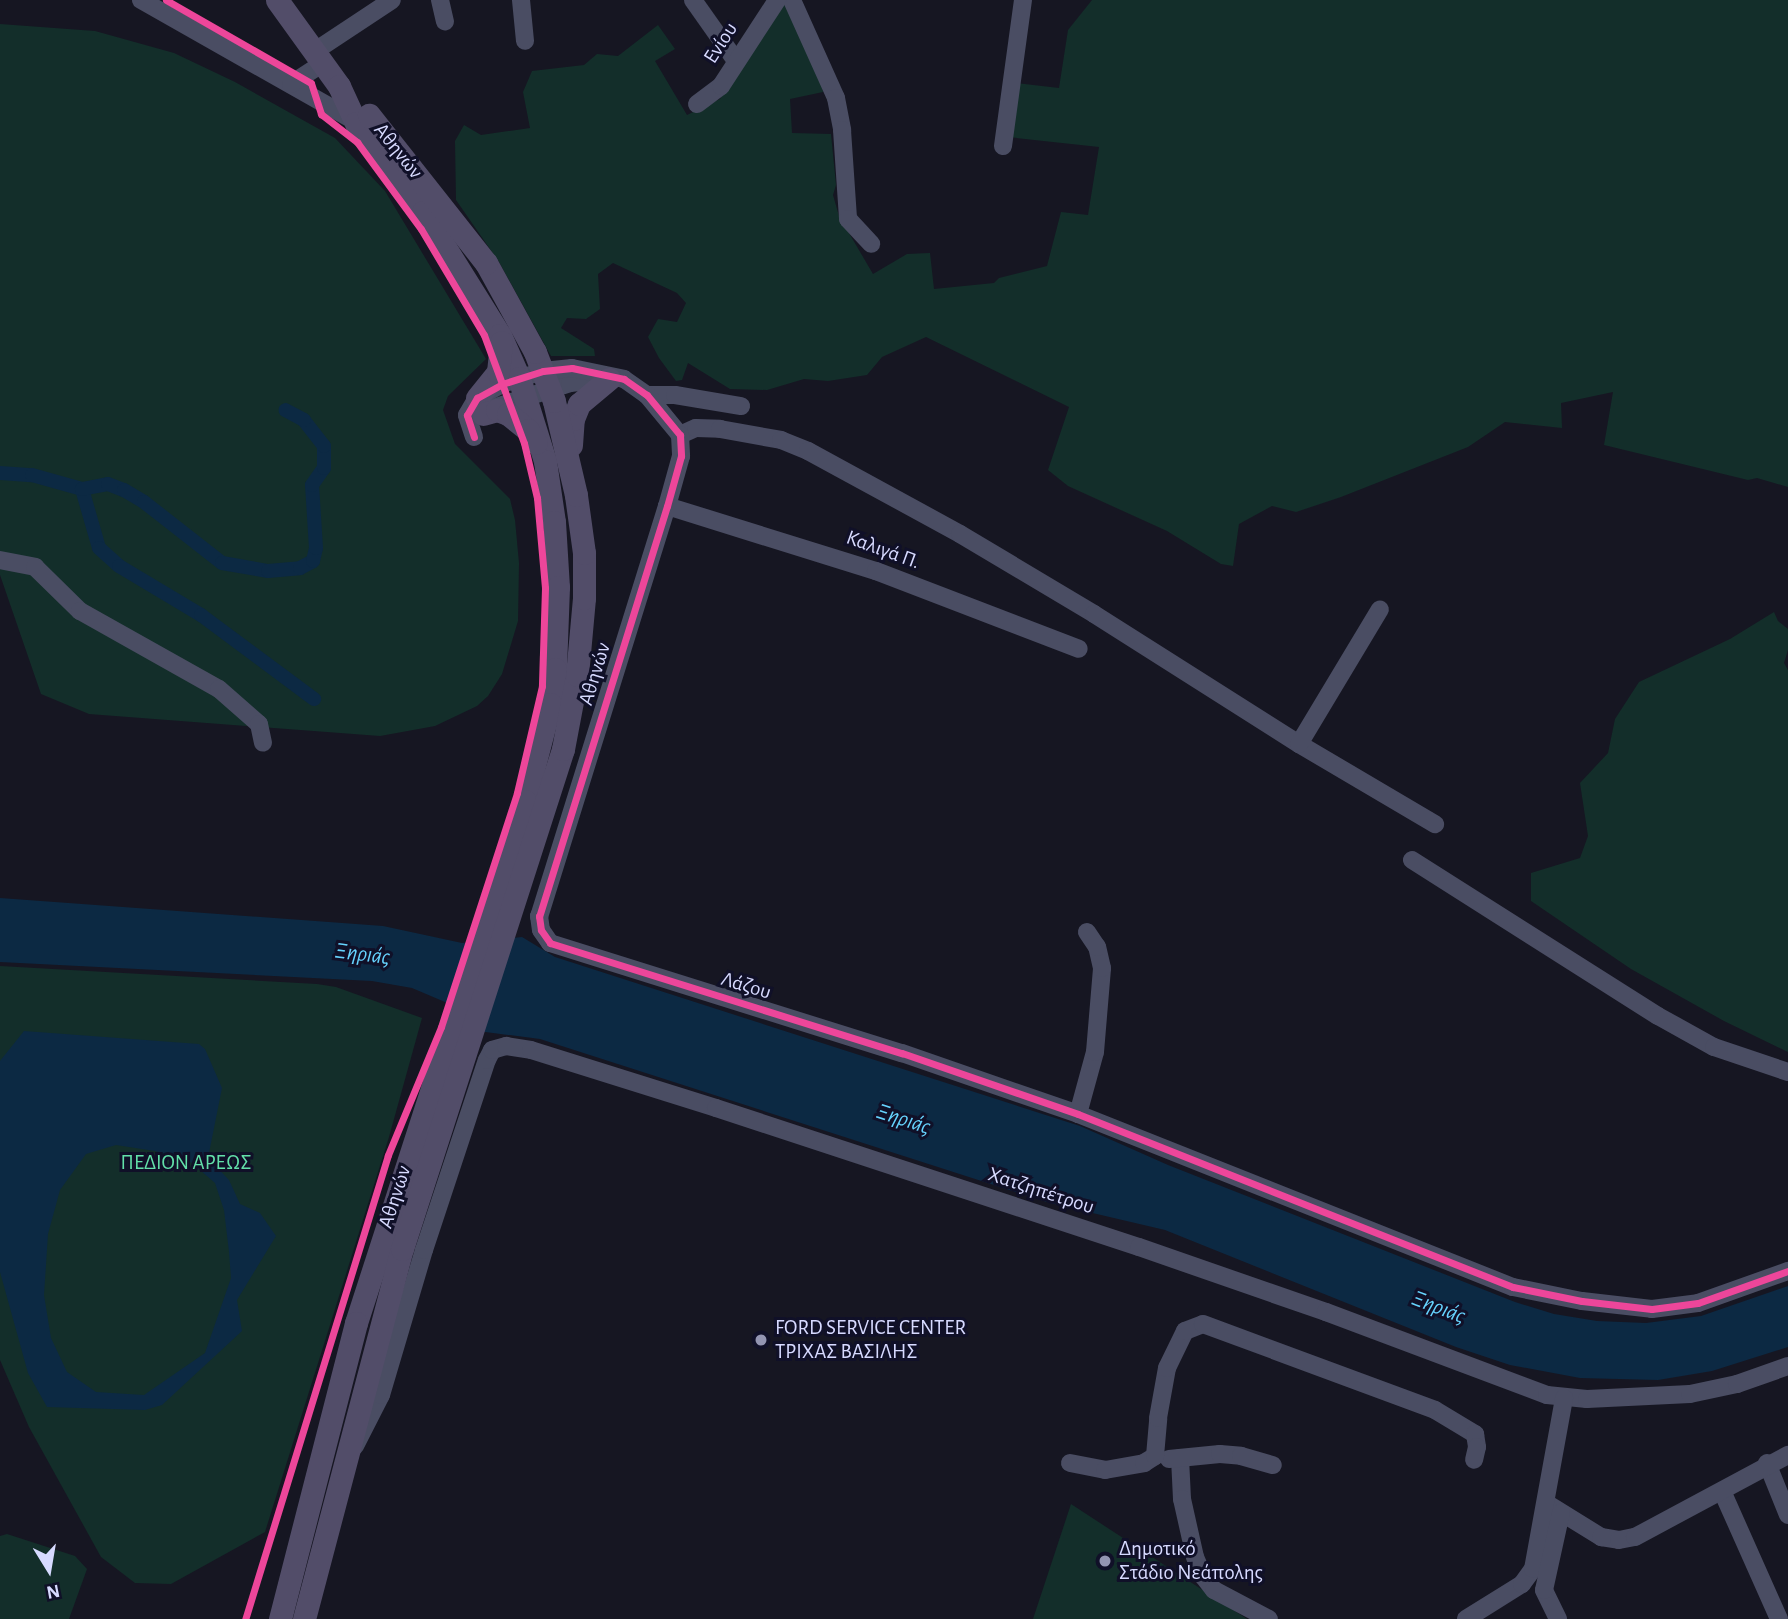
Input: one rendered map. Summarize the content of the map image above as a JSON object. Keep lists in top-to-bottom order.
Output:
{
  "streets": {
    "main road": ["Αθηνών"],
    "street": [
      "Ενίου",
      "Καλιγά Π.",
      "Λάζου",
      "Χατζηπέτρου"
    ]
  },
  "crossings": [
    ["Αθηνών", "Καλιγά Π."],
    ["Αθηνών", "Λάζου"],
    ["Αθηνών", "Χατζηπέτρου"]
  ],
  "water": ["Ξηριάς"],
  "parks": ["ΠΕΔΙΟΝ ΑΡΕΩΣ"],
  "places": ["FORD SERVICE CENTER ΤΡΙΧΑΣ ΒΑΣΙΛΗΣ", "Δημοτικό Στάδιο Νεάπολης"],
  "north": "bottom"
}
